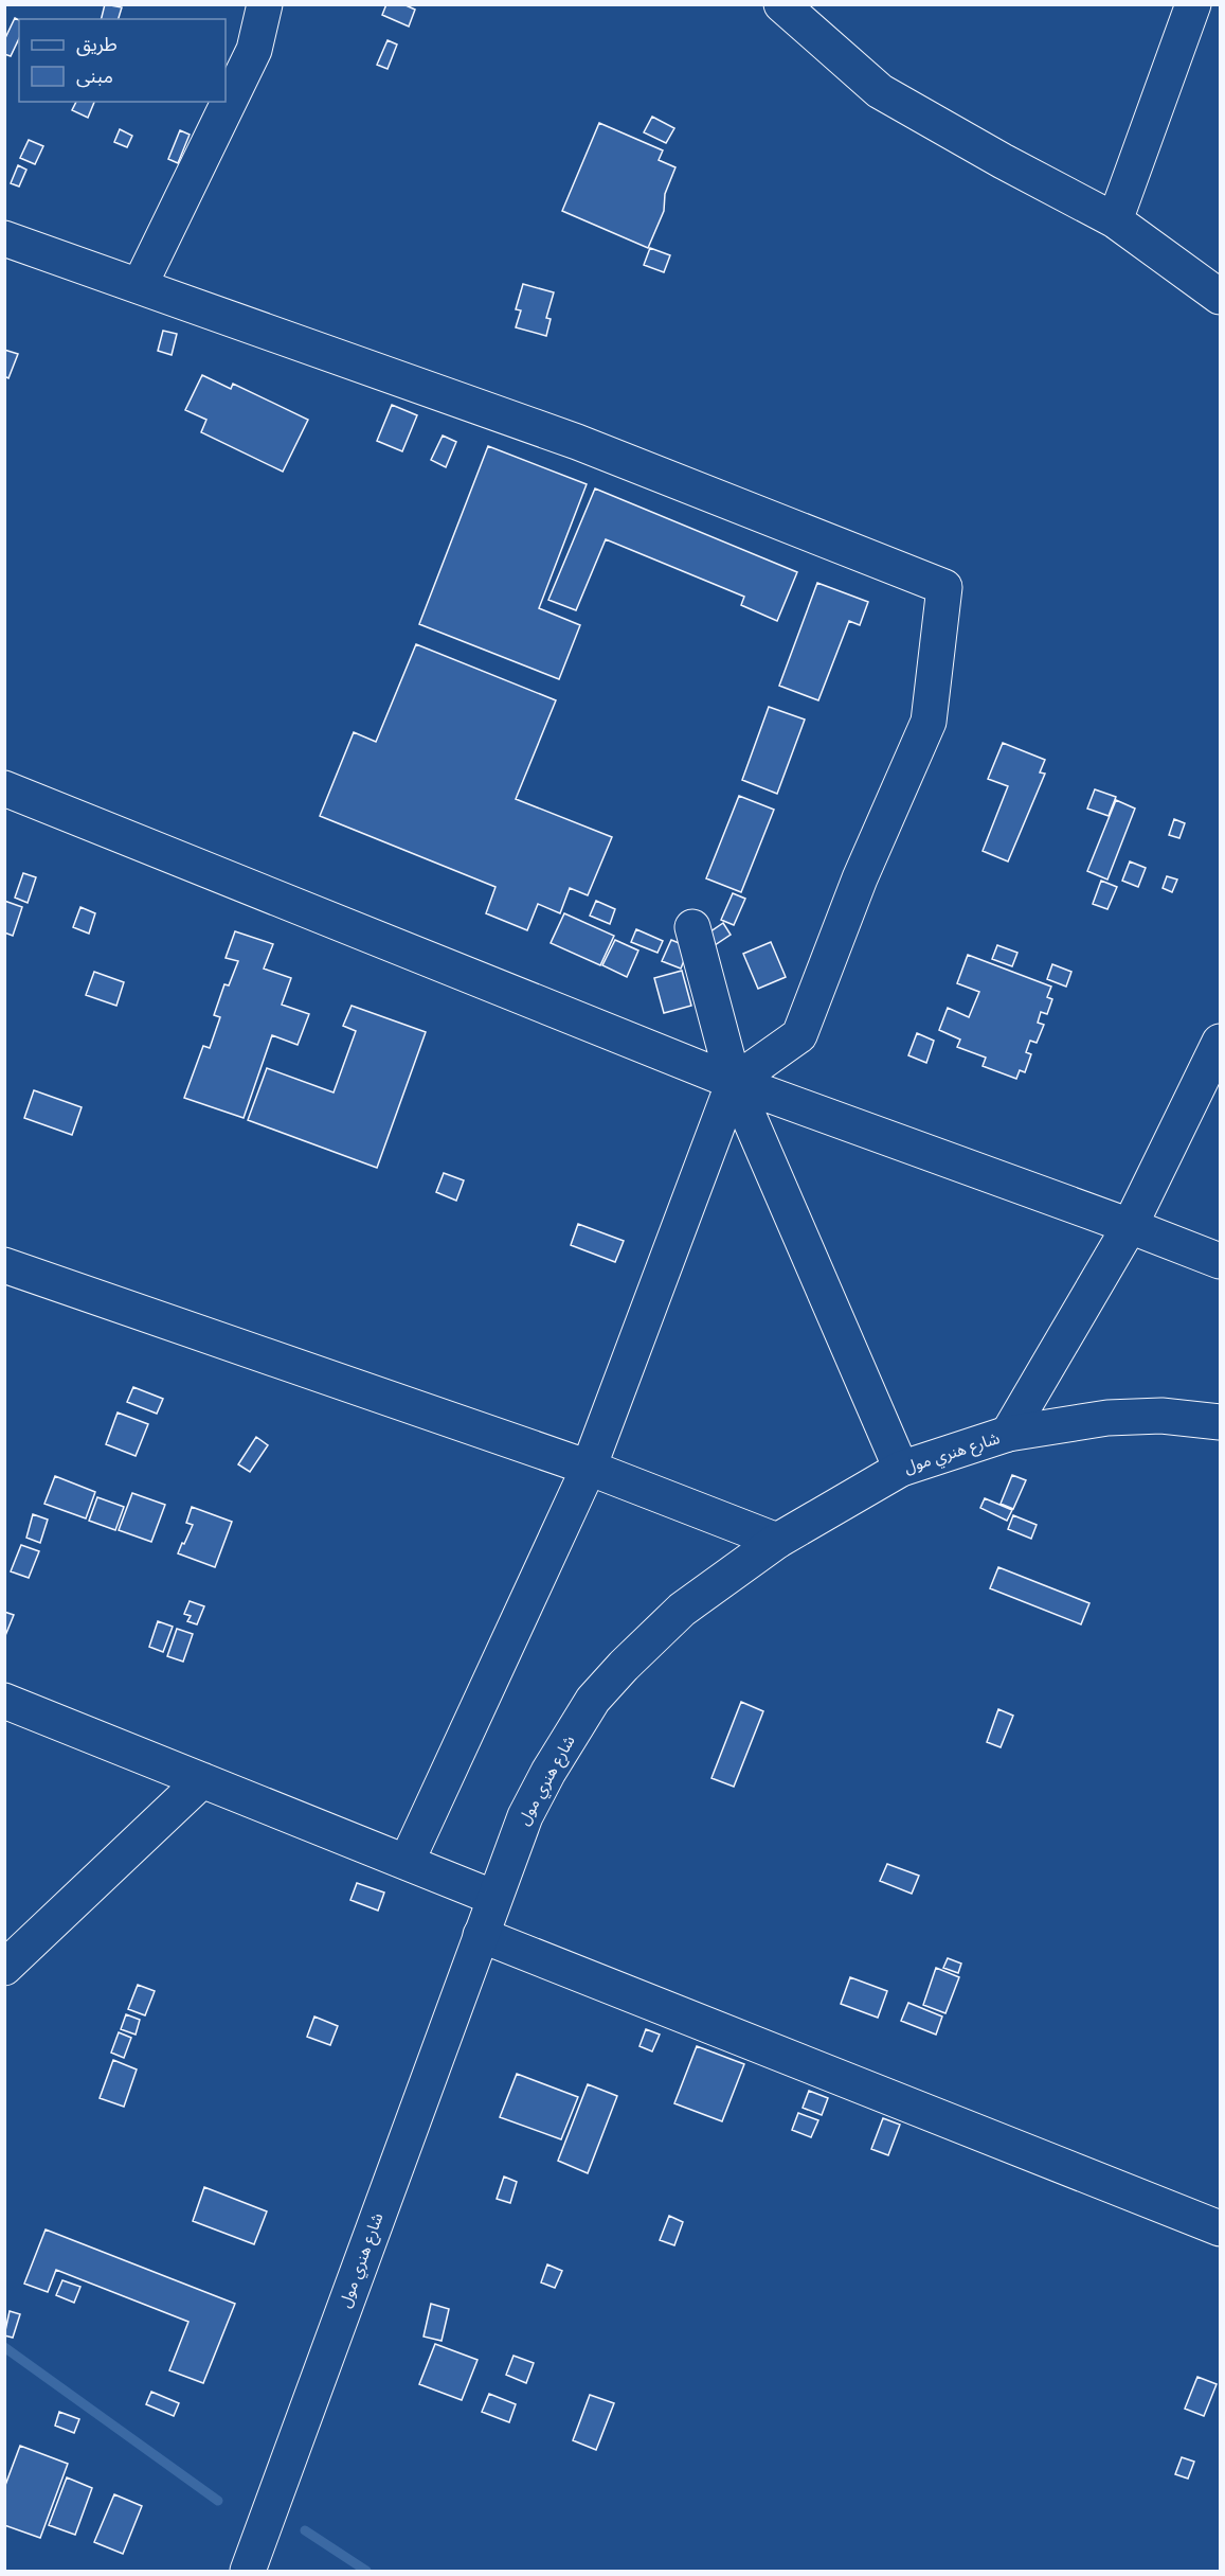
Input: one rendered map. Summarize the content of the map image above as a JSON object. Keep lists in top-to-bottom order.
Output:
{
  "streets": {
    "main road": ["شارع هنري مول"]
  },
  "legend": ["طريق", "مبنى"]
}
